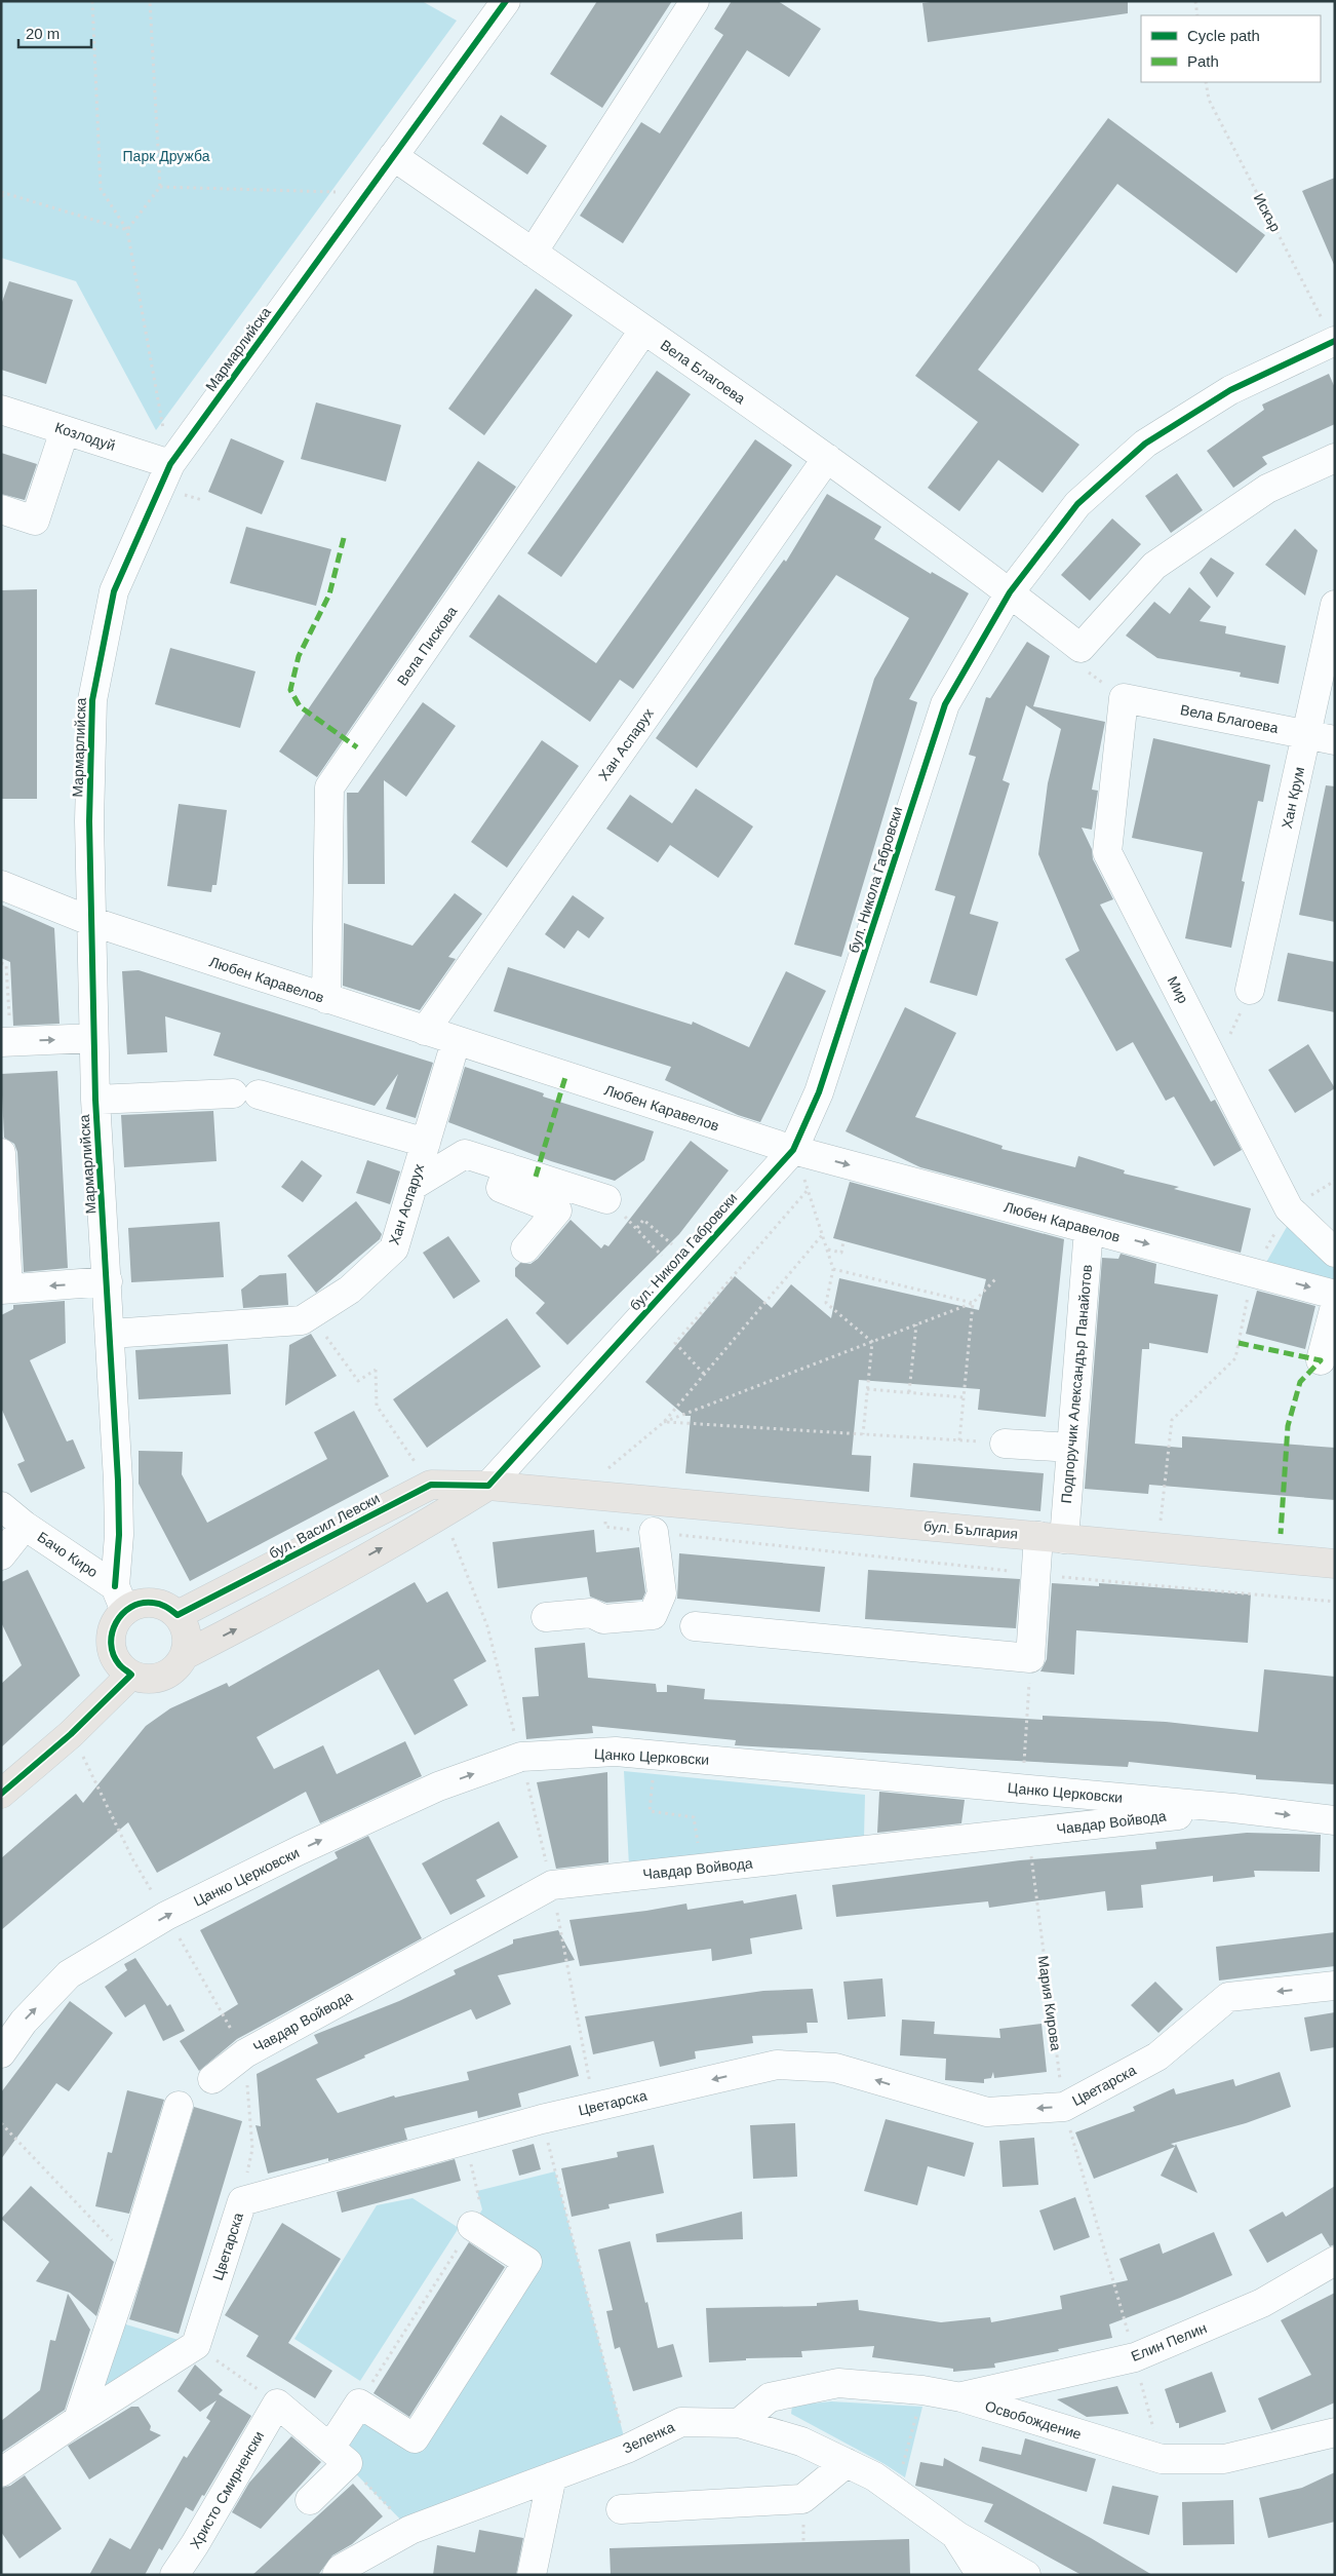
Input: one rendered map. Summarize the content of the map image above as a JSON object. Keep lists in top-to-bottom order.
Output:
{
  "streets": {
    "main road": ["бул. Васил Левски", "бул. България"],
    "street": [
      "Мармарлийска",
      "Вела Благоева",
      "Козлодуй",
      "Вела Пискова",
      "Хан Аспарух",
      "Хан Крум",
      "бул. Никола Габровски",
      "Любен Каравелов",
      "Мир",
      "Подпоручик Александър Панайотов",
      "Бачо Киро",
      "Цанко Церковски",
      "Чавдар Войвода",
      "Цветарска",
      "Елин Пелин",
      "Освобождение",
      "Зеленка",
      "Христо Смирненски"
    ],
    "path": ["Искър", "Мария Кирова"]
  },
  "crossings": [
    ["Искър", "бул. Никола Габровски"],
    ["Мармарлийска", "Вела Благоева"],
    ["Мармарлийска", "Козлодуй"],
    ["Мармарлийска", "Хан Аспарух"],
    ["Мармарлийска", "Любен Каравелов"],
    ["Мармарлийска", "бул. Васил Левски"],
    ["Мармарлийска", "Бачо Киро"],
    ["Вела Благоева", "Вела Пискова"],
    ["Вела Благоева", "Хан Аспарух"],
    ["Вела Благоева", "Хан Крум"],
    ["Вела Благоева", "бул. Никола Габровски"],
    ["Вела Благоева", "Мир"],
    ["Вела Пискова", "Любен Каравелов"],
    ["Хан Аспарух", "Любен Каравелов"],
    ["бул. Никола Габровски", "Любен Каравелов"],
    ["бул. Никола Габровски", "бул. Васил Левски"],
    ["бул. Никола Габровски", "бул. България"],
    ["Любен Каравелов", "Подпоручик Александър Панайотов"],
    ["Подпоручик Александър Панайотов", "бул. България"],
    ["бул. Васил Левски", "бул. България"],
    ["бул. Васил Левски", "Бачо Киро"],
    ["Цанко Церковски", "Чавдар Войвода"],
    ["Чавдар Войвода", "Мария Кирова"],
    ["Мария Кирова", "Цветарска"],
    ["Мария Кирова", "Елин Пелин"],
    ["Мария Кирова", "Освобождение"],
    ["Елин Пелин", "Освобождение"],
    ["Освобождение", "Зеленка"]
  ],
  "one_way": ["Любен Каравелов", "Цанко Церковски", "Цветарска"],
  "parks": ["Парк Дружба"],
  "legend": ["Cycle path", "Path"],
  "scale_bar": "20 m"
}
